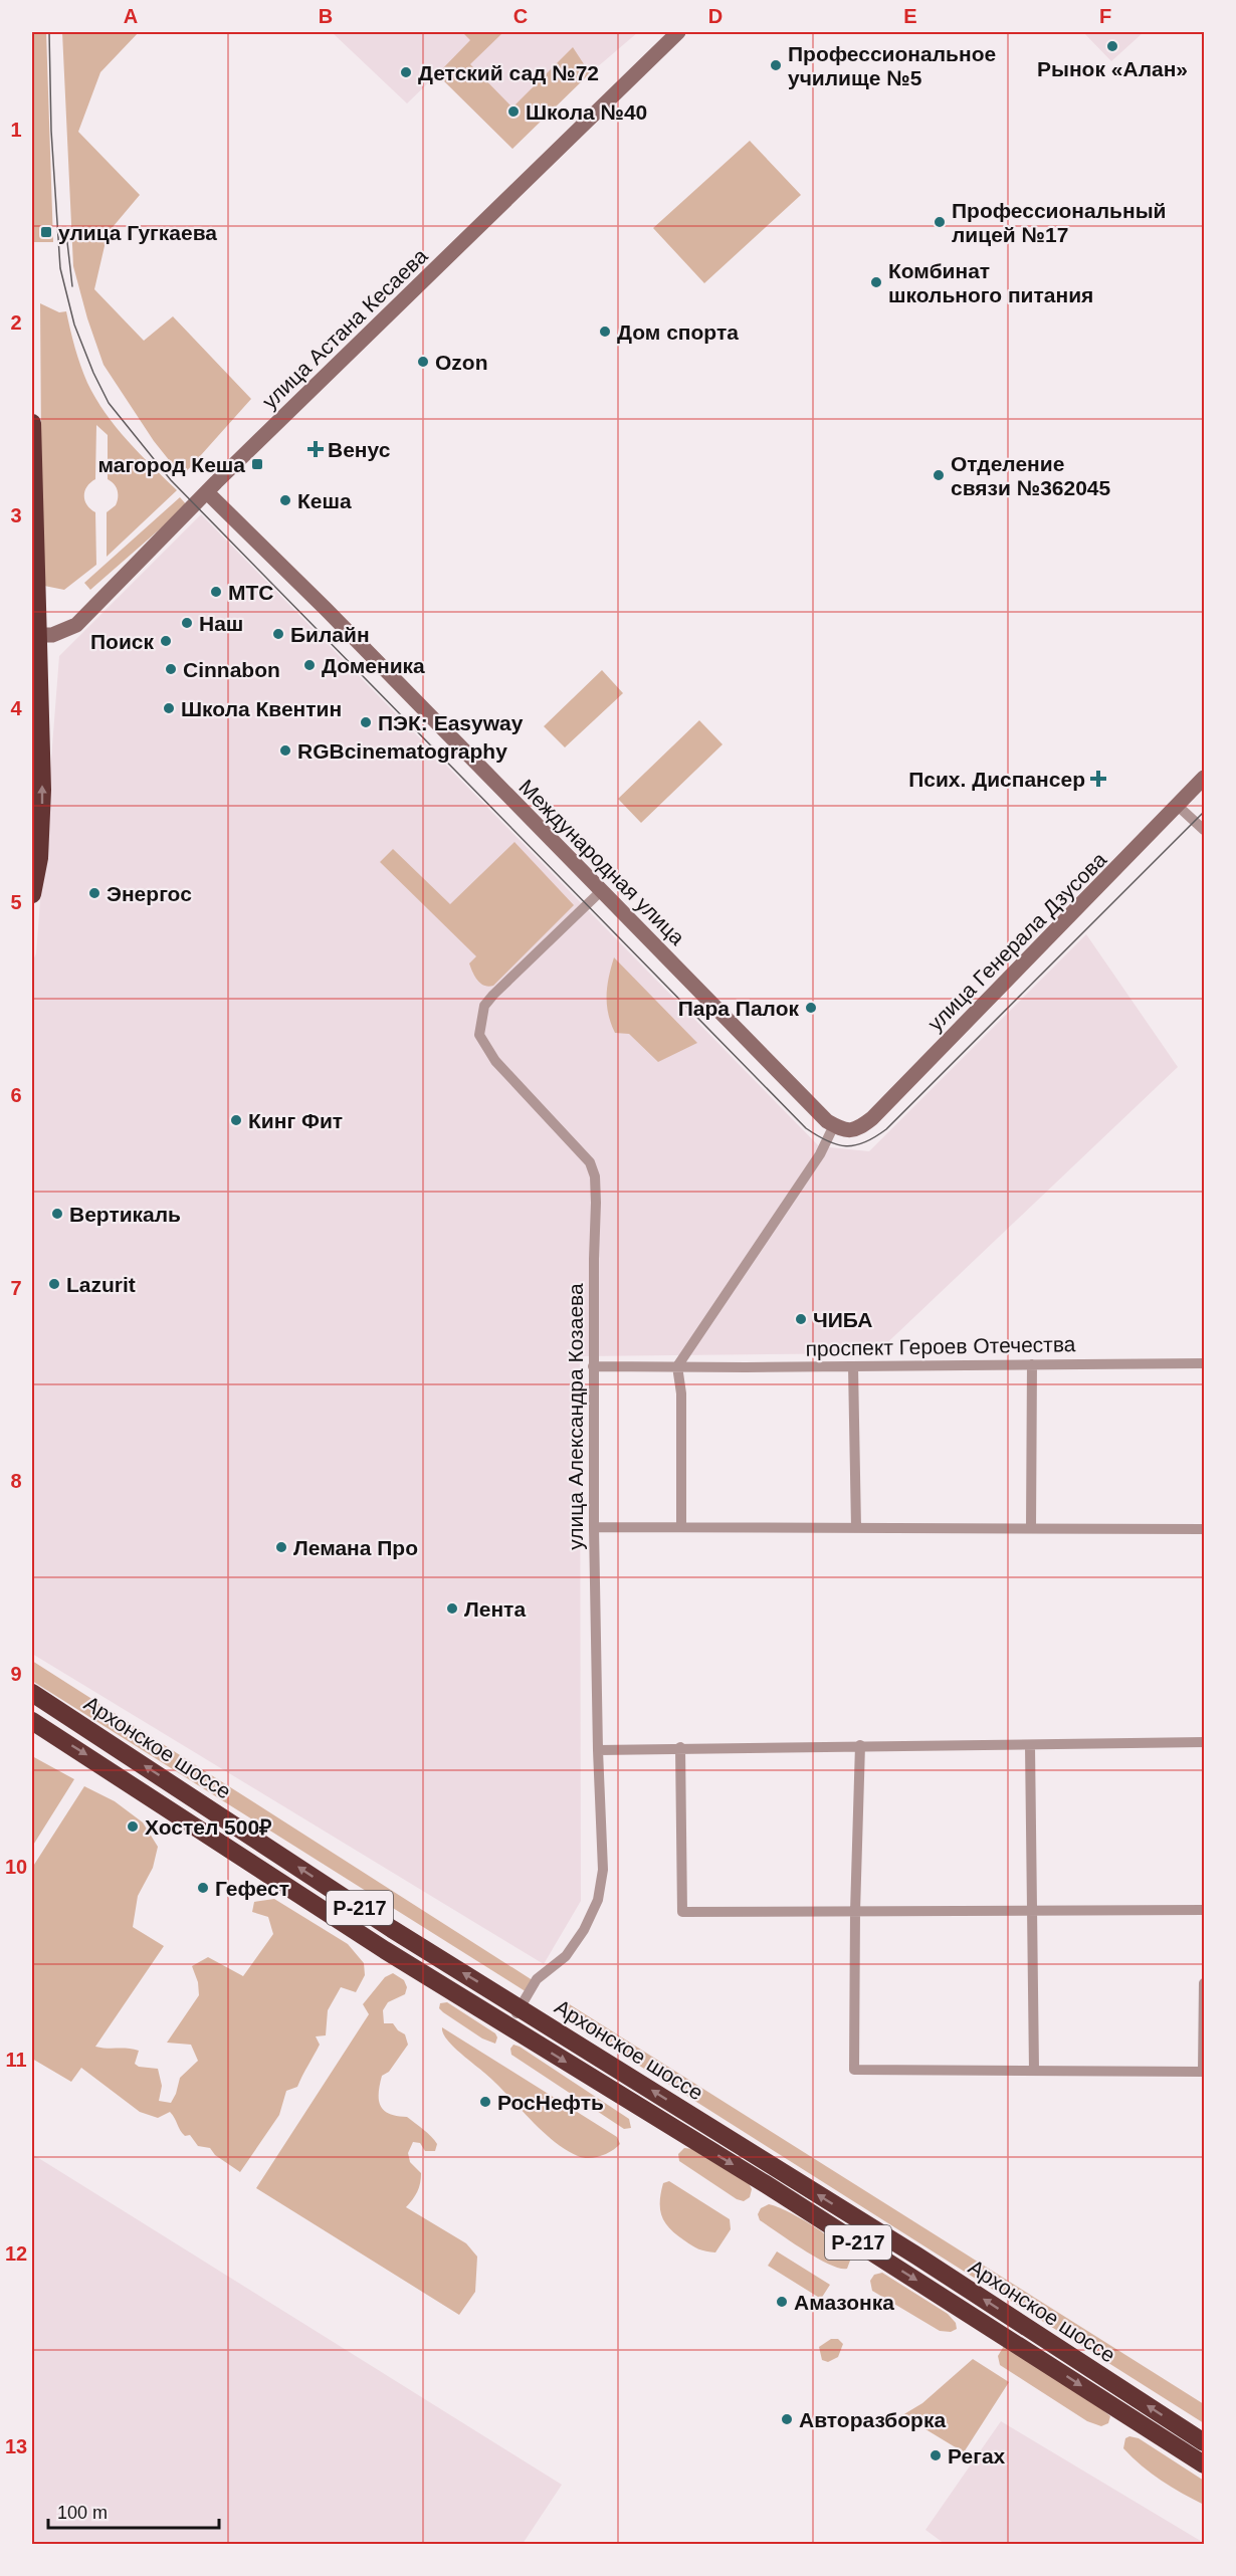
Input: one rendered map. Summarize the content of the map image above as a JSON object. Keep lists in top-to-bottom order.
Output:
{
  "streets": {
    "highway": ["Архонское шоссе", "Р-217"],
    "street": [
      "улица Астана Кесаева",
      "Международная улица",
      "улица Генерала Дзусова",
      "проспект Героев Отечества",
      "улица Александра Козаева"
    ]
  },
  "crossings": [
    ["улица Астана Кесаева", "Международная улица"],
    ["Международная улица", "улица Генерала Дзусова"],
    ["Международная улица", "улица Александра Козаева"],
    ["проспект Героев Отечества", "улица Александра Козаева"],
    ["улица Александра Козаева", "Архонское шоссе"]
  ],
  "places": {
    "other": [
      "Рынок «Алан»",
      "Профессиональное училище №5",
      "Детский сад №72",
      "Школа №40",
      "Профессиональный лицей №17",
      "Комбинат школьного питания",
      "Дом спорта",
      "Ozon",
      "Отделение связи №362045",
      "Кеша",
      "МТС",
      "Наш",
      "Билайн",
      "Поиск",
      "Доменика",
      "Cinnabon",
      "Школа Квентин",
      "ПЭК: Easyway",
      "RGBcinematography",
      "Энергос",
      "Пара Палок",
      "Кинг Фит",
      "Вертикаль",
      "Lazurit",
      "ЧИБА",
      "Лемана Про",
      "Лента",
      "Хостел 500₽",
      "Гефест",
      "РосНефть",
      "Амазонка",
      "Авторазборка",
      "Регах"
    ],
    "transit": ["улица Гугкаева", "магород Кеша"],
    "health": ["Венус", "Псих. Диспансер"]
  },
  "scale_bar": "100 m",
  "grid": {
    "columns": [
      "A",
      "B",
      "C",
      "D",
      "E",
      "F"
    ],
    "rows": [
      "1",
      "2",
      "3",
      "4",
      "5",
      "6",
      "7",
      "8",
      "9",
      "10",
      "11",
      "12",
      "13"
    ]
  }
}
